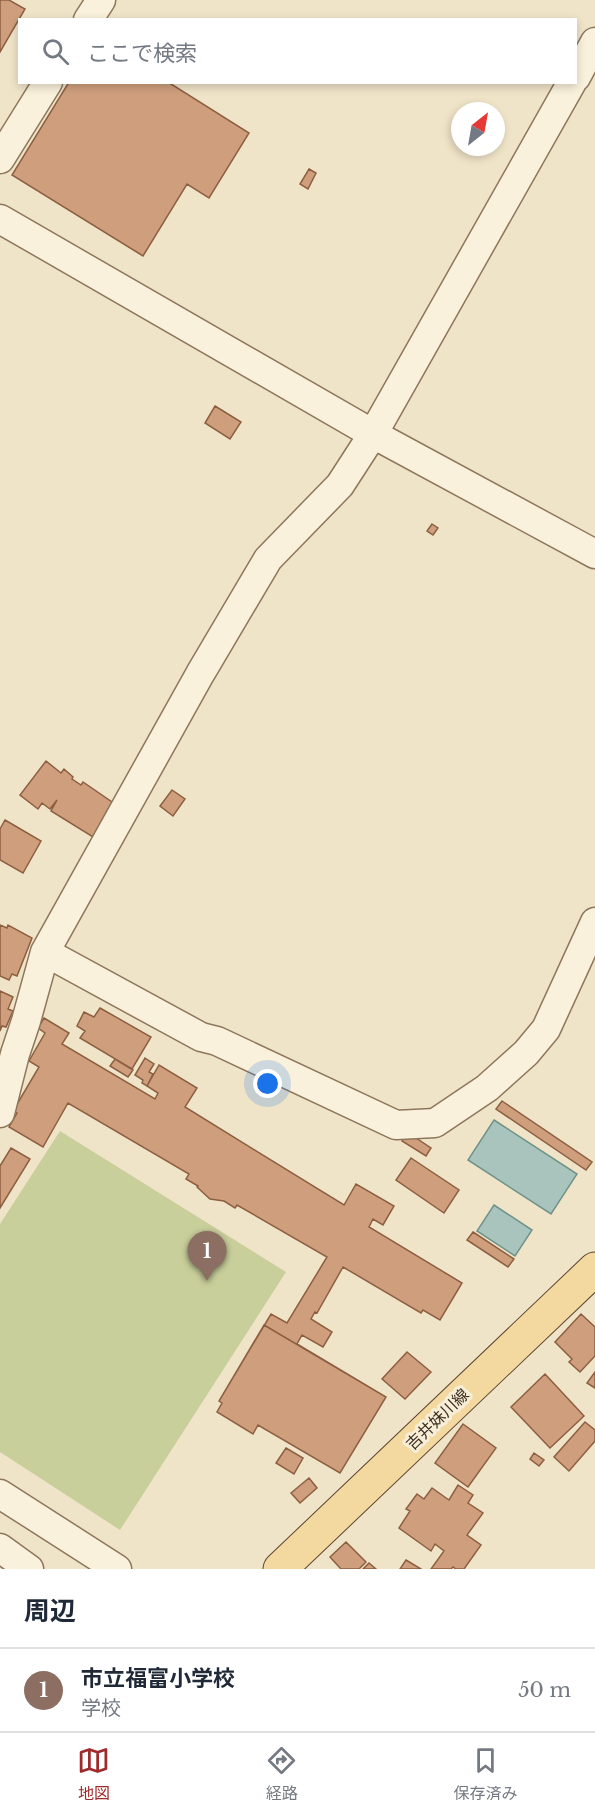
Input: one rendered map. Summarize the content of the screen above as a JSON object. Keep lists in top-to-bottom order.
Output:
{
  "streets": {
    "main road": ["吉井妹川線"]
  },
  "north": "top right",
  "page": {
    "search": "ここで検索",
    "pins": "1",
    "heading": "周辺",
    "list": [
      {
        "mark": "1",
        "name": "市立福富小学校",
        "note": "学校",
        "value": "50 m"
      }
    ],
    "nav": ["地図", "経路", "保存済み"]
  }
}
